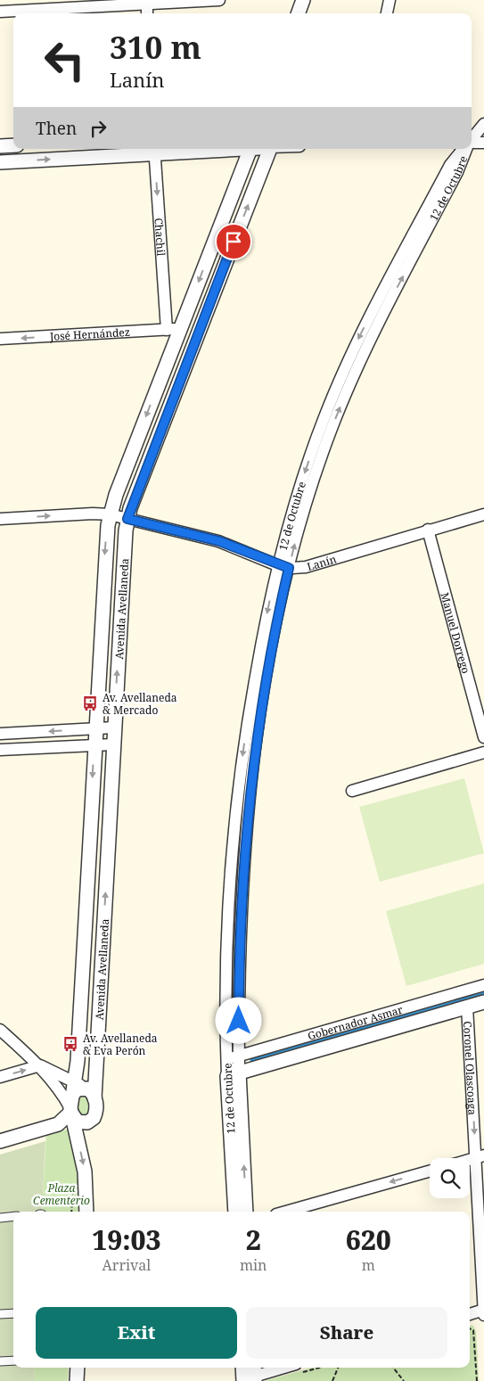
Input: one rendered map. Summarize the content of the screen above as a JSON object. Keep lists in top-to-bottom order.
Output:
{
  "streets": {
    "street": [
      "12 de Octubre",
      "Chachil",
      "José Hernández",
      "Lanín",
      "Avenida Avellaneda",
      "Manuel Dorrego",
      "Gobernador Asmar",
      "Coronel Olascoaga"
    ]
  },
  "crossings": [
    ["12 de Octubre", "Lanín"],
    ["12 de Octubre", "Gobernador Asmar"],
    ["Chachil", "José Hernández"],
    ["Chachil", "Avenida Avellaneda"],
    ["José Hernández", "Avenida Avellaneda"],
    ["Lanín", "Avenida Avellaneda"],
    ["Lanín", "Manuel Dorrego"],
    ["Gobernador Asmar", "Coronel Olascoaga"]
  ],
  "one_way": ["Chachil", "José Hernández", "Coronel Olascoaga"],
  "parks": ["Plaza Cementerio"],
  "places": {
    "bus stop": ["Av. Avellaneda & Mercado", "Av. Avellaneda & Eva Perón"]
  },
  "page": {
    "turn": ["310 m", "Lanín"],
    "then": "Then",
    "eta": [
      "19:03",
      "Arrival",
      "2",
      "min",
      "620",
      "m"
    ],
    "buttons": ["Exit", "Share"]
  }
}
